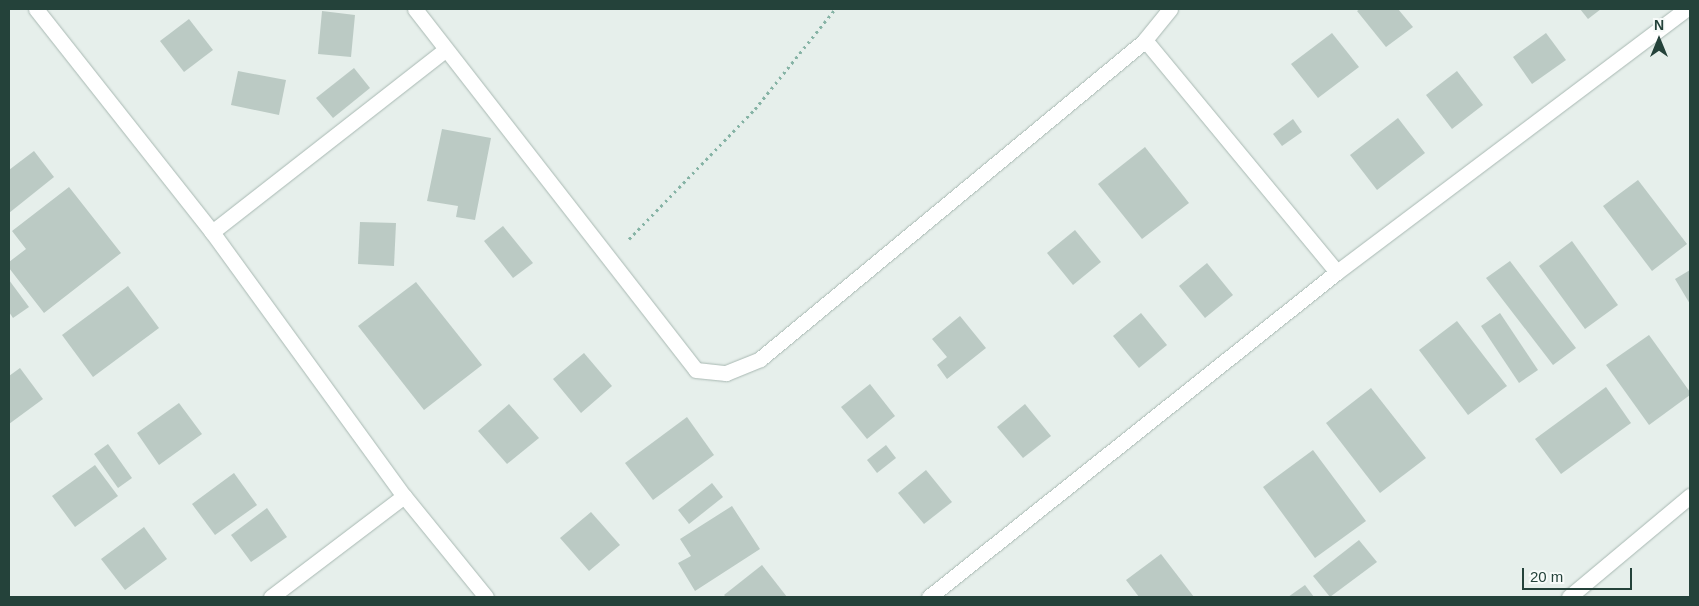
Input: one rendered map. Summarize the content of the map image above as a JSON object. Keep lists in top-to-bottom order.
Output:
{
  "scale_bar": "20 m",
  "north": "top"
}
